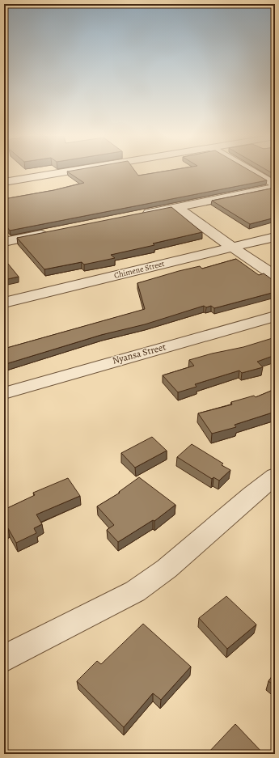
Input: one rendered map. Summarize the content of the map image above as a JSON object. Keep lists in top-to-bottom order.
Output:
{
  "streets": {
    "street": ["Chimene Street", "Nyansa Street"]
  }
}
